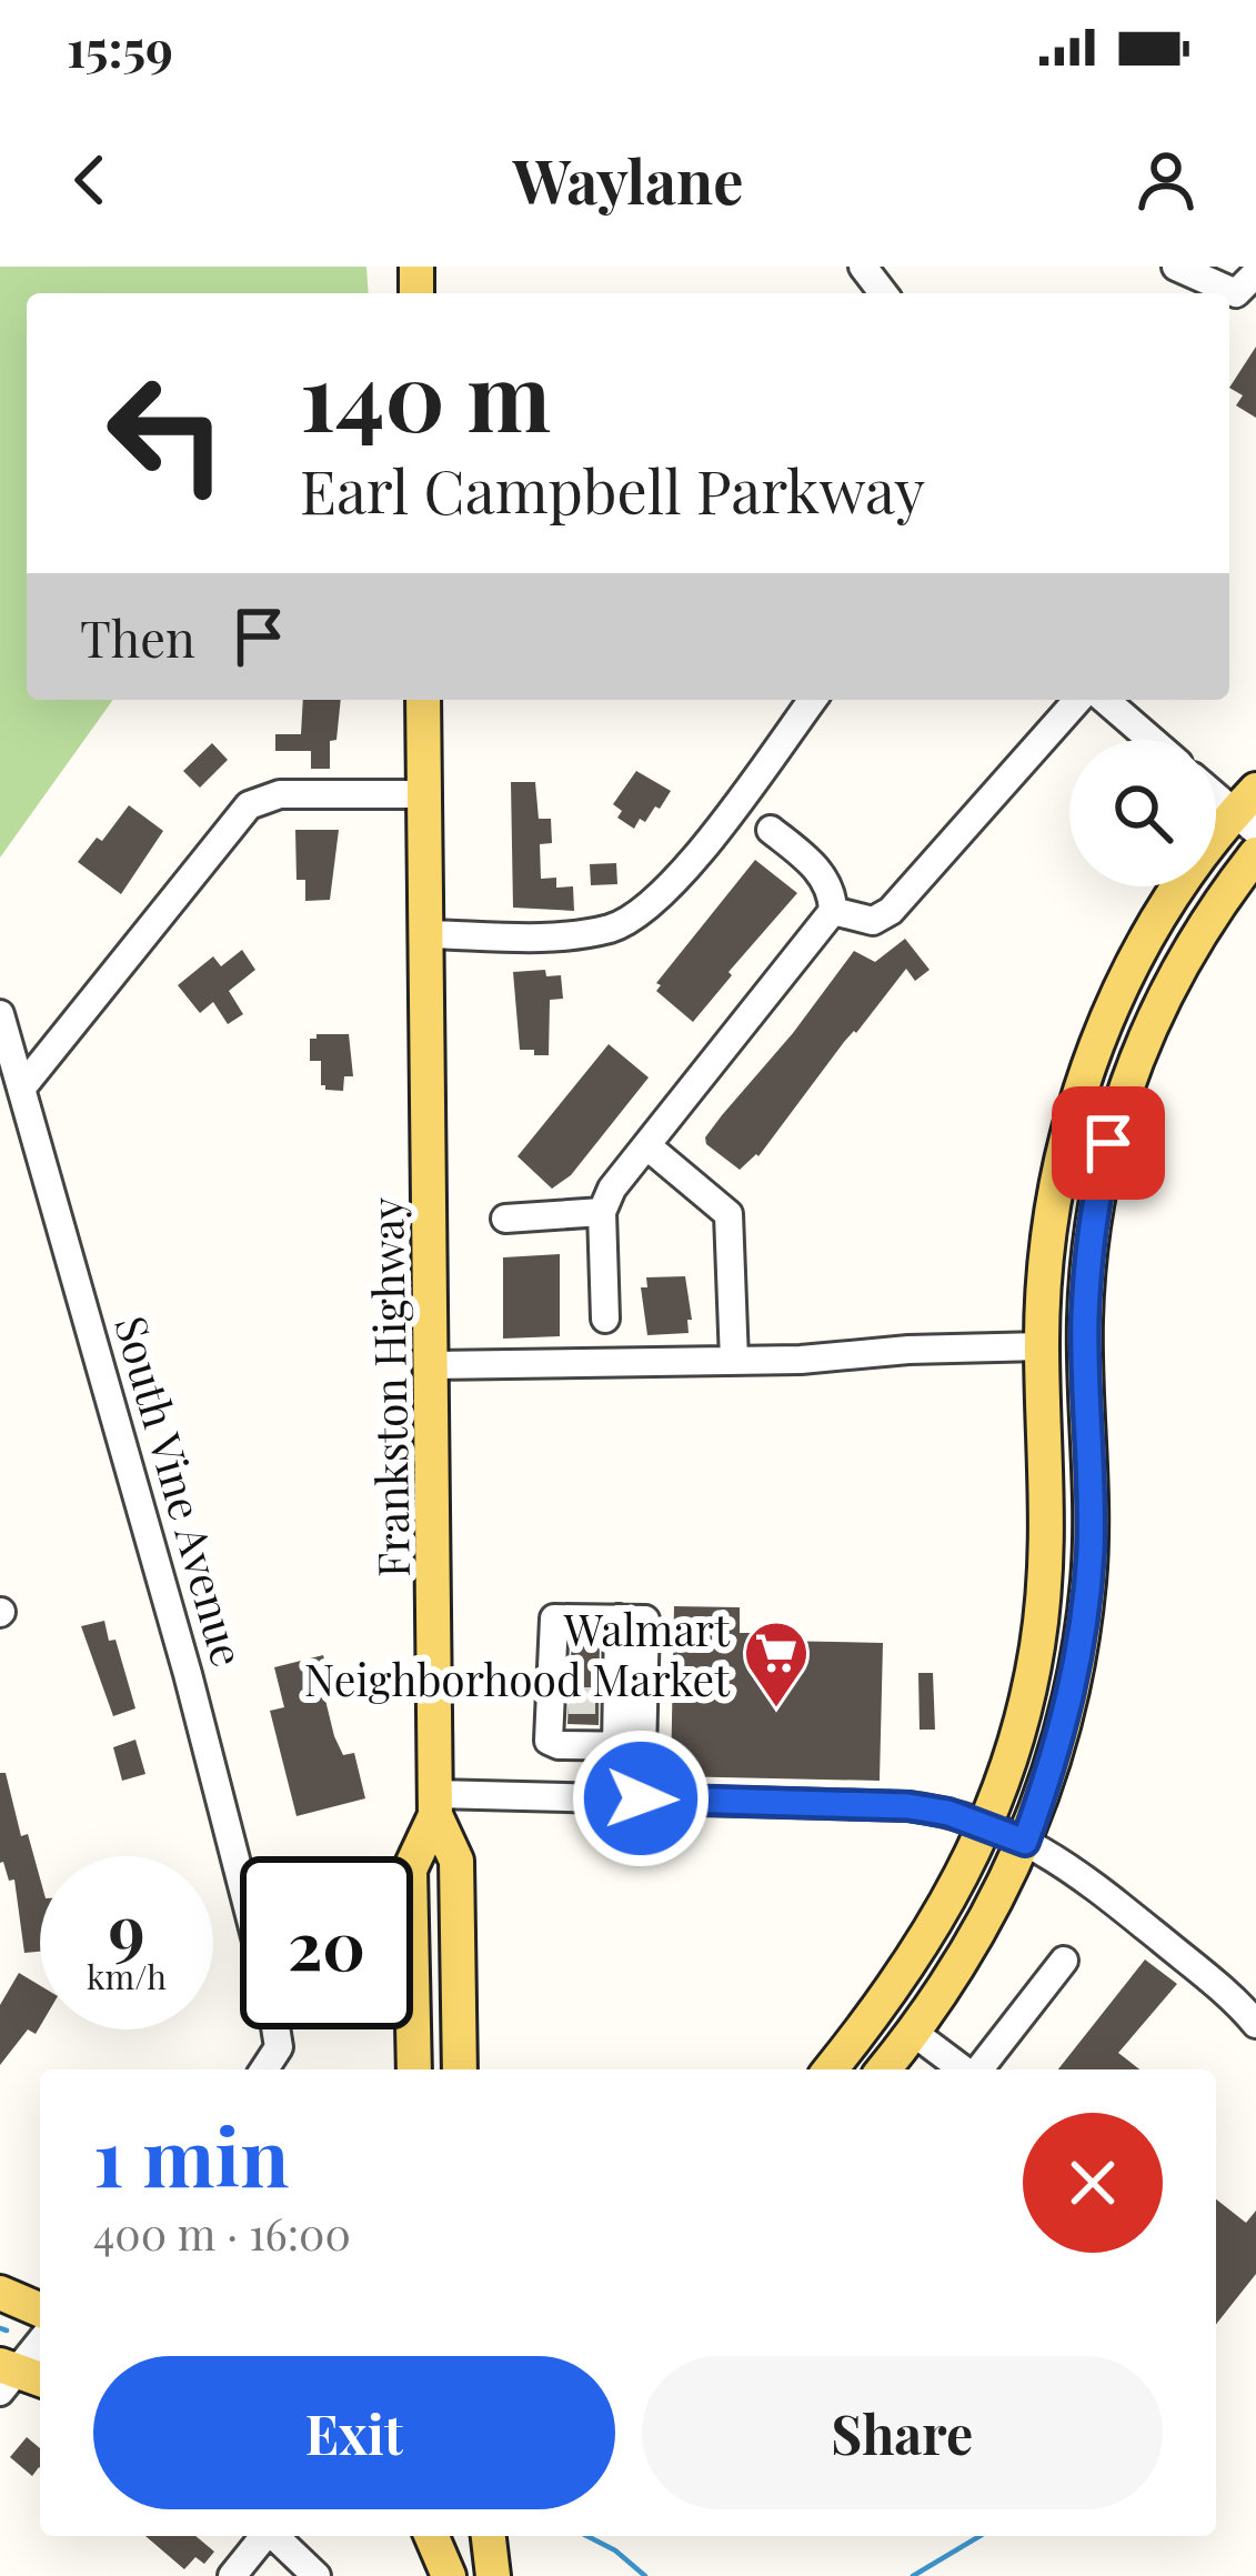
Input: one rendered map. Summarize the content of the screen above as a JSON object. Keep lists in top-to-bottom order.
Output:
{
  "streets": {
    "main road": ["Frankston Highway"],
    "street": ["South Vine Avenue"]
  },
  "places": {
    "supermarket": ["Walmart Neighborhood Market"]
  },
  "page": {
    "status": "15:59",
    "header": "Waylane",
    "turn": ["140 m", "Earl Campbell Parkway"],
    "then": "Then",
    "speed": "9 km/h",
    "limit": "20",
    "heading": ["1 min", "400 m · 16:00"],
    "buttons": ["Exit", "Share"]
  }
}
